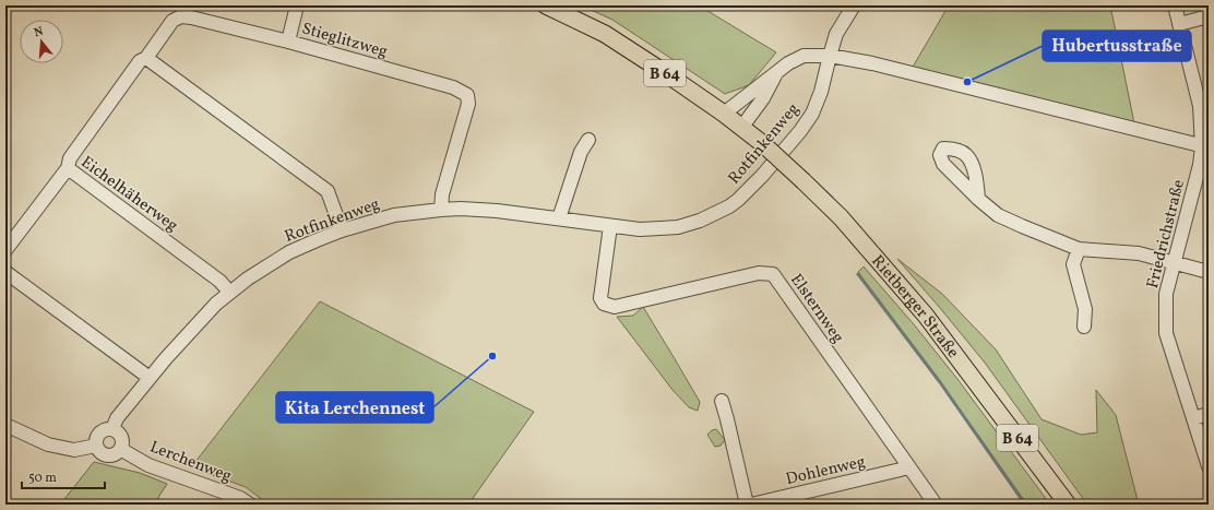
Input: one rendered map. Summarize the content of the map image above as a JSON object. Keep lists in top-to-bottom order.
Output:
{
  "streets": {
    "main road": ["B 64", "Rietberger Straße"],
    "street": [
      "Stieglitzweg",
      "Rotfinkenweg",
      "Eichelhäherweg",
      "Friedrichstraße",
      "Elsternweg",
      "Lerchenweg",
      "Dohlenweg"
    ]
  },
  "crossings": [
    ["Stieglitzweg", "Rotfinkenweg"],
    ["Stieglitzweg", "Eichelhäherweg"],
    ["Rotfinkenweg", "Eichelhäherweg"],
    ["Rotfinkenweg", "Elsternweg"],
    ["Rotfinkenweg", "Lerchenweg"],
    ["Elsternweg", "Dohlenweg"]
  ],
  "places": ["Hubertusstraße", "Kita Lerchennest"],
  "scale_bar": "50 m",
  "north": "top"
}
